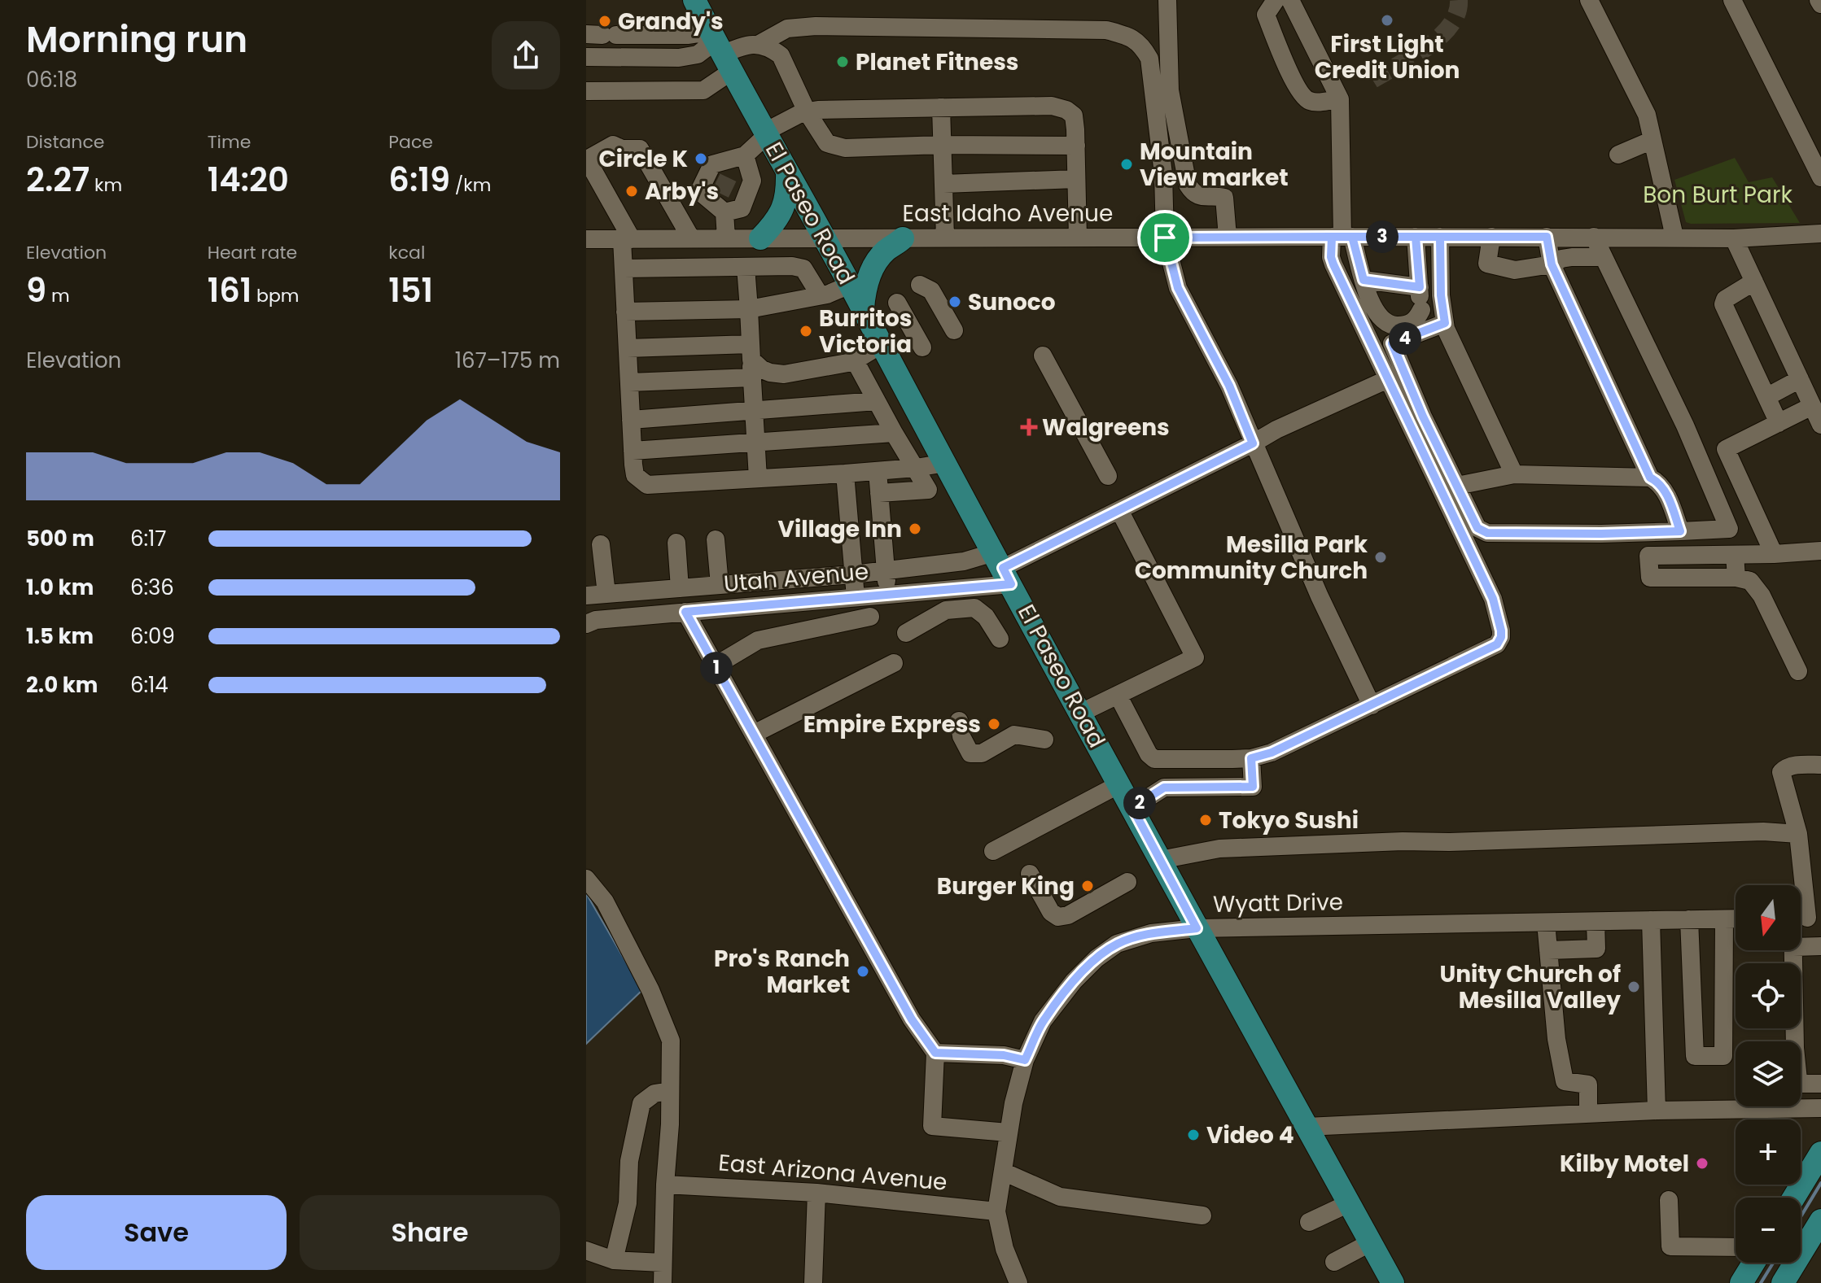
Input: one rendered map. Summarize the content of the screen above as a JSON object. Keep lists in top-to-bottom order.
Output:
{
  "streets": {
    "main road": ["El Paseo Road"],
    "street": [
      "East Idaho Avenue",
      "Utah Avenue",
      "Wyatt Drive",
      "East Arizona Avenue"
    ]
  },
  "crossings": [
    ["El Paseo Road", "East Idaho Avenue"],
    ["El Paseo Road", "Utah Avenue"],
    ["El Paseo Road", "Wyatt Drive"],
    ["Wyatt Drive", "East Arizona Avenue"]
  ],
  "parks": ["Bon Burt Park"],
  "places": {
    "other": [
      "First Light Credit Union",
      "Grandy's",
      "Planet Fitness",
      "Circle K",
      "Mountain View market",
      "Arby's",
      "Sunoco",
      "Burritos Victoria",
      "Village Inn",
      "Mesilla Park Community Church",
      "Empire Express",
      "Tokyo Sushi",
      "Burger King",
      "Pro's Ranch Market",
      "Unity Church of Mesilla Valley",
      "Video 4",
      "Kilby Motel"
    ],
    "health": ["Walgreens"]
  },
  "north": "bottom",
  "page": {
    "heading": ["Morning run", "06:18"],
    "stats": [
      ["Distance", "2.27 km"],
      ["Time", "14:20"],
      ["Pace", "6:19 /km"],
      ["Elevation", "9 m"],
      ["Heart rate", "161 bpm"],
      ["kcal", "151"]
    ],
    "pins": [
      "3",
      "4",
      "1",
      "2"
    ],
    "chart": ["Elevation", "167–175 m"],
    "list": [
      {
        "name": "500 m",
        "note": "6:17"
      },
      {
        "name": "1.0 km",
        "note": "6:36"
      },
      {
        "name": "1.5 km",
        "note": "6:09"
      },
      {
        "name": "2.0 km",
        "note": "6:14"
      }
    ],
    "map_buttons": ["+", "−"],
    "buttons": ["Save", "Share"]
  }
}
